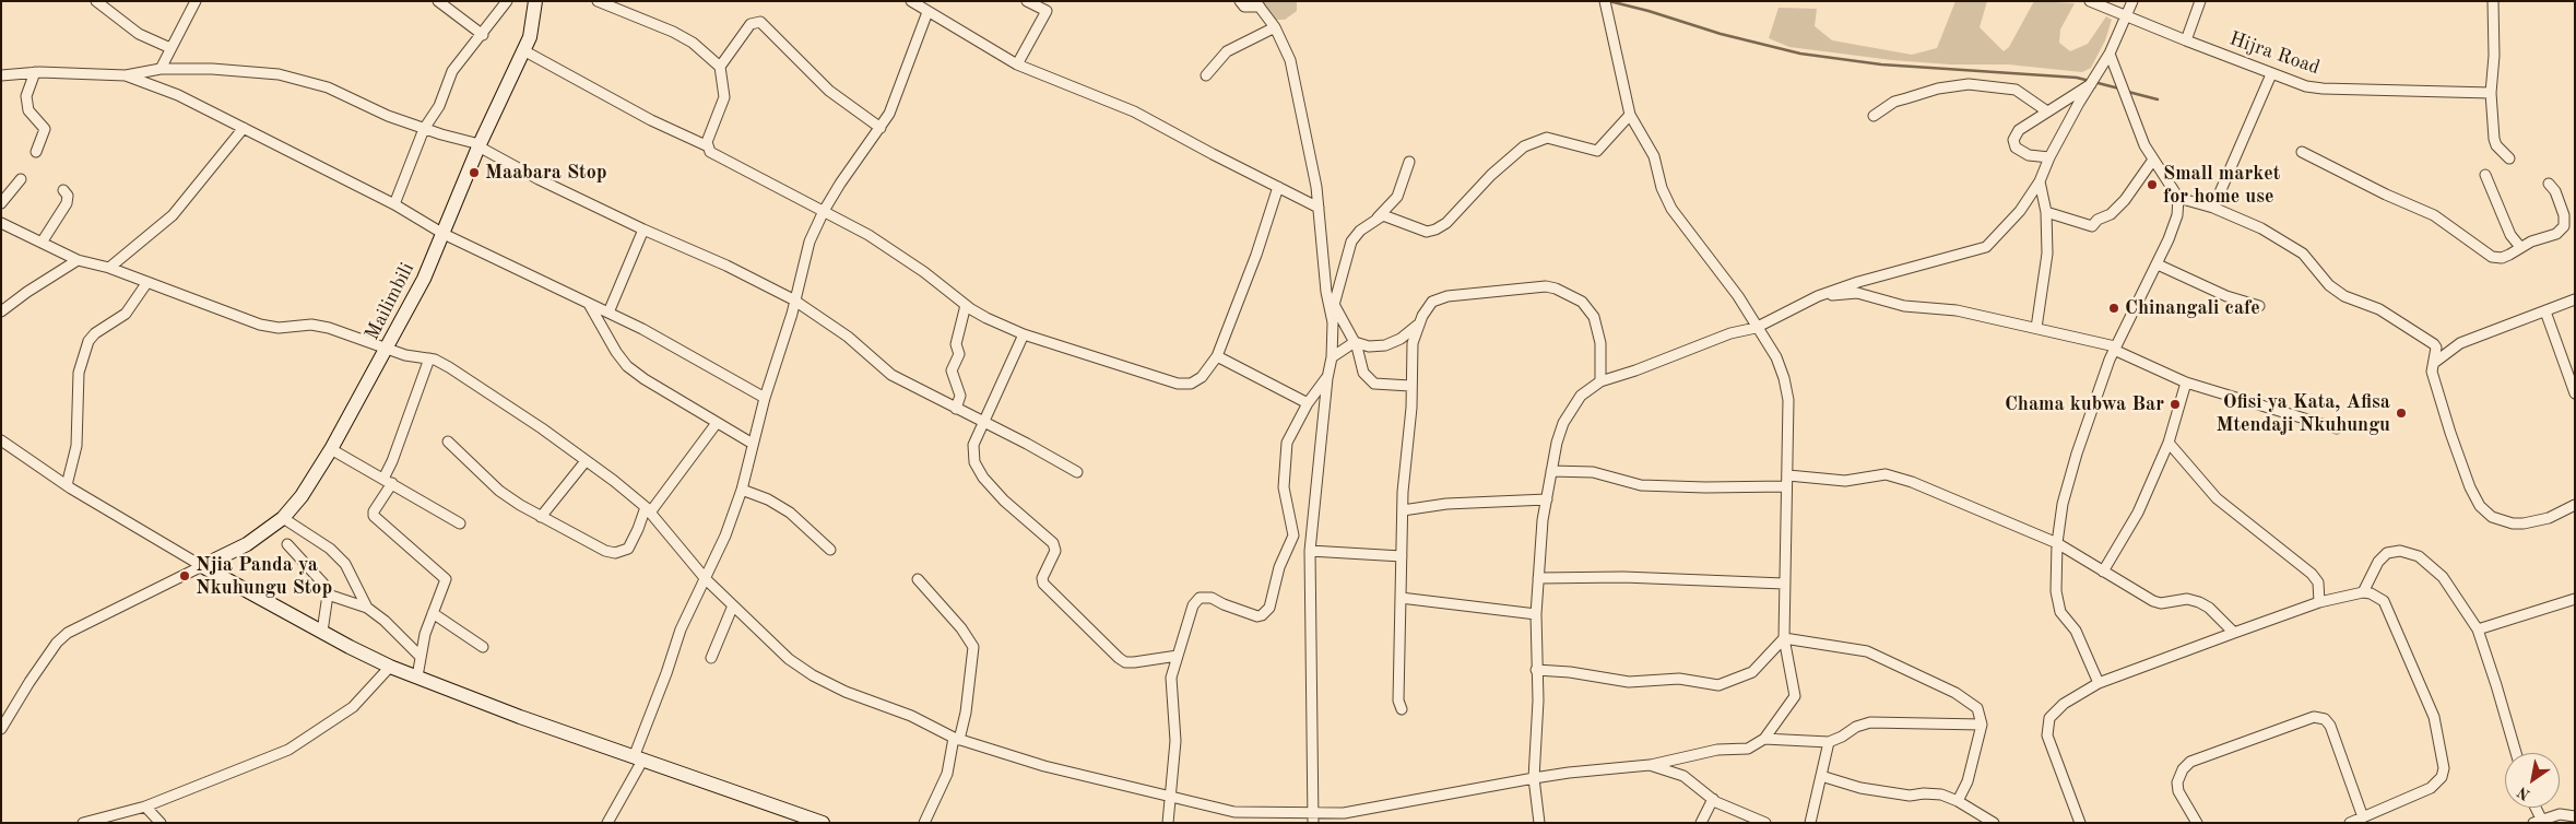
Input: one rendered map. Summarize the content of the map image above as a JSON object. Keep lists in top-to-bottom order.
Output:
{
  "streets": {
    "street": ["Hijra Road", "Mailimbili"]
  },
  "places": [
    "Maabara Stop",
    "Small market for home use",
    "Chinangali cafe",
    "Chama kubwa Bar",
    "Ofisi ya Kata, Afisa Mtendaji Nkuhungu",
    "Njia Panda ya Nkuhungu Stop"
  ],
  "north": "bottom left"
}
